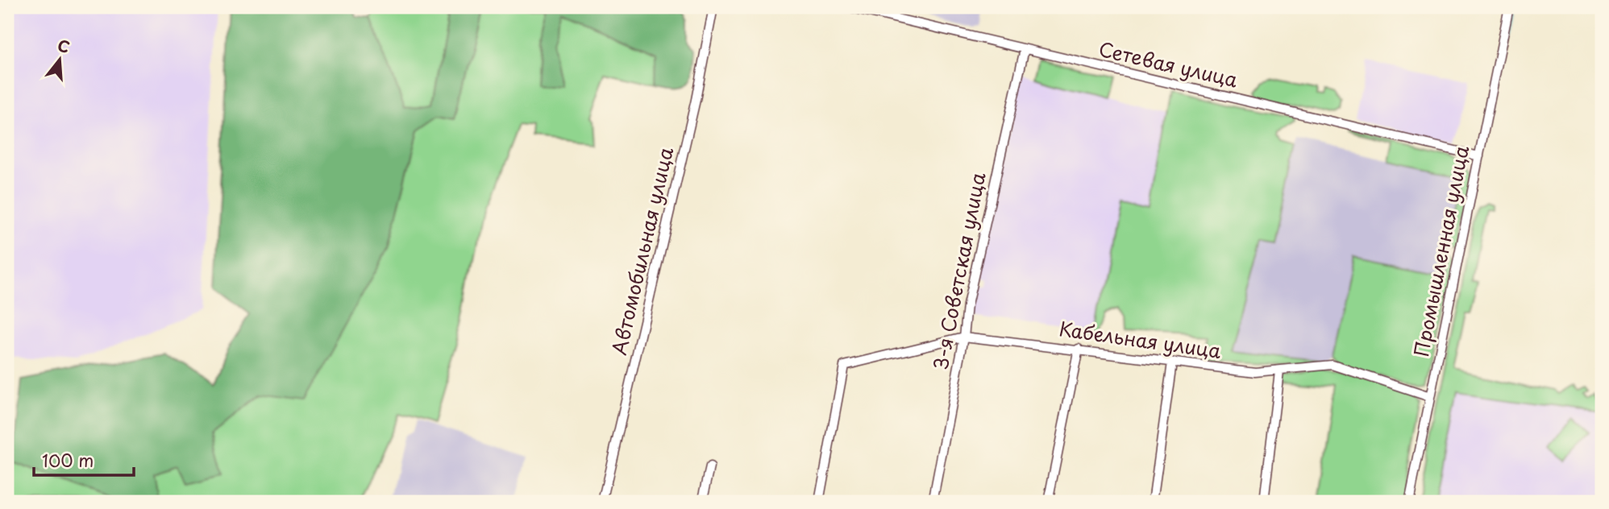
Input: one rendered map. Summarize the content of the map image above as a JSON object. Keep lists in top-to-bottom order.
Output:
{
  "streets": {
    "street": [
      "Сетевая улица",
      "Автомобильная улица",
      "Промышленная улица",
      "3-я Советская улица",
      "Кабельная улица"
    ]
  },
  "crossings": [
    ["Сетевая улица", "Промышленная улица"],
    ["Сетевая улица", "3-я Советская улица"],
    ["Промышленная улица", "Кабельная улица"],
    ["3-я Советская улица", "Кабельная улица"]
  ],
  "scale_bar": "100 m",
  "north": "top"
}
